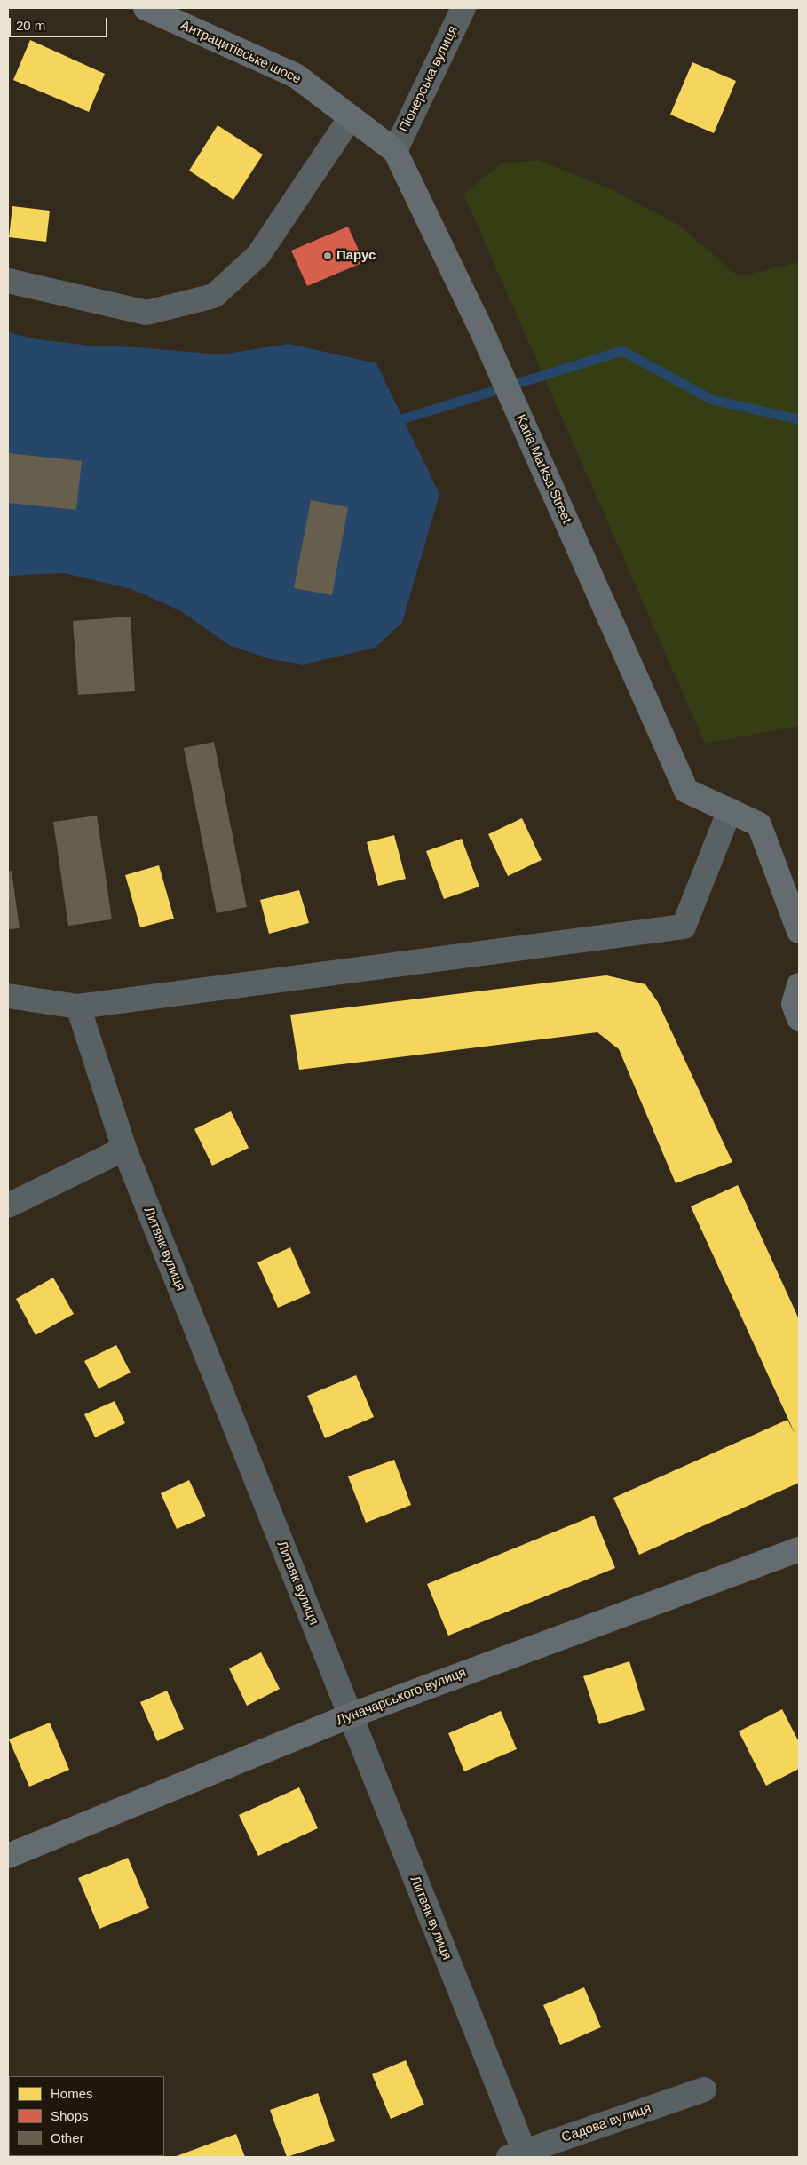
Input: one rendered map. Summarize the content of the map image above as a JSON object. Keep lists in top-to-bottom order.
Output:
{
  "streets": {
    "main road": ["Антрацитівське шосе", "Karla Marksa Street", "Луначарського вулиця"],
    "street": ["Піонерська вулиця", "Литвяк вулиця", "Садова вулиця"]
  },
  "crossings": [
    ["Антрацитівське шосе", "Піонерська вулиця"],
    ["Антрацитівське шосе", "Karla Marksa Street"],
    ["Піонерська вулиця", "Karla Marksa Street"],
    ["Литвяк вулиця", "Луначарського вулиця"],
    ["Литвяк вулиця", "Садова вулиця"]
  ],
  "places": ["Парус"],
  "legend": ["Homes", "Shops", "Other"],
  "scale_bar": "20 m"
}
